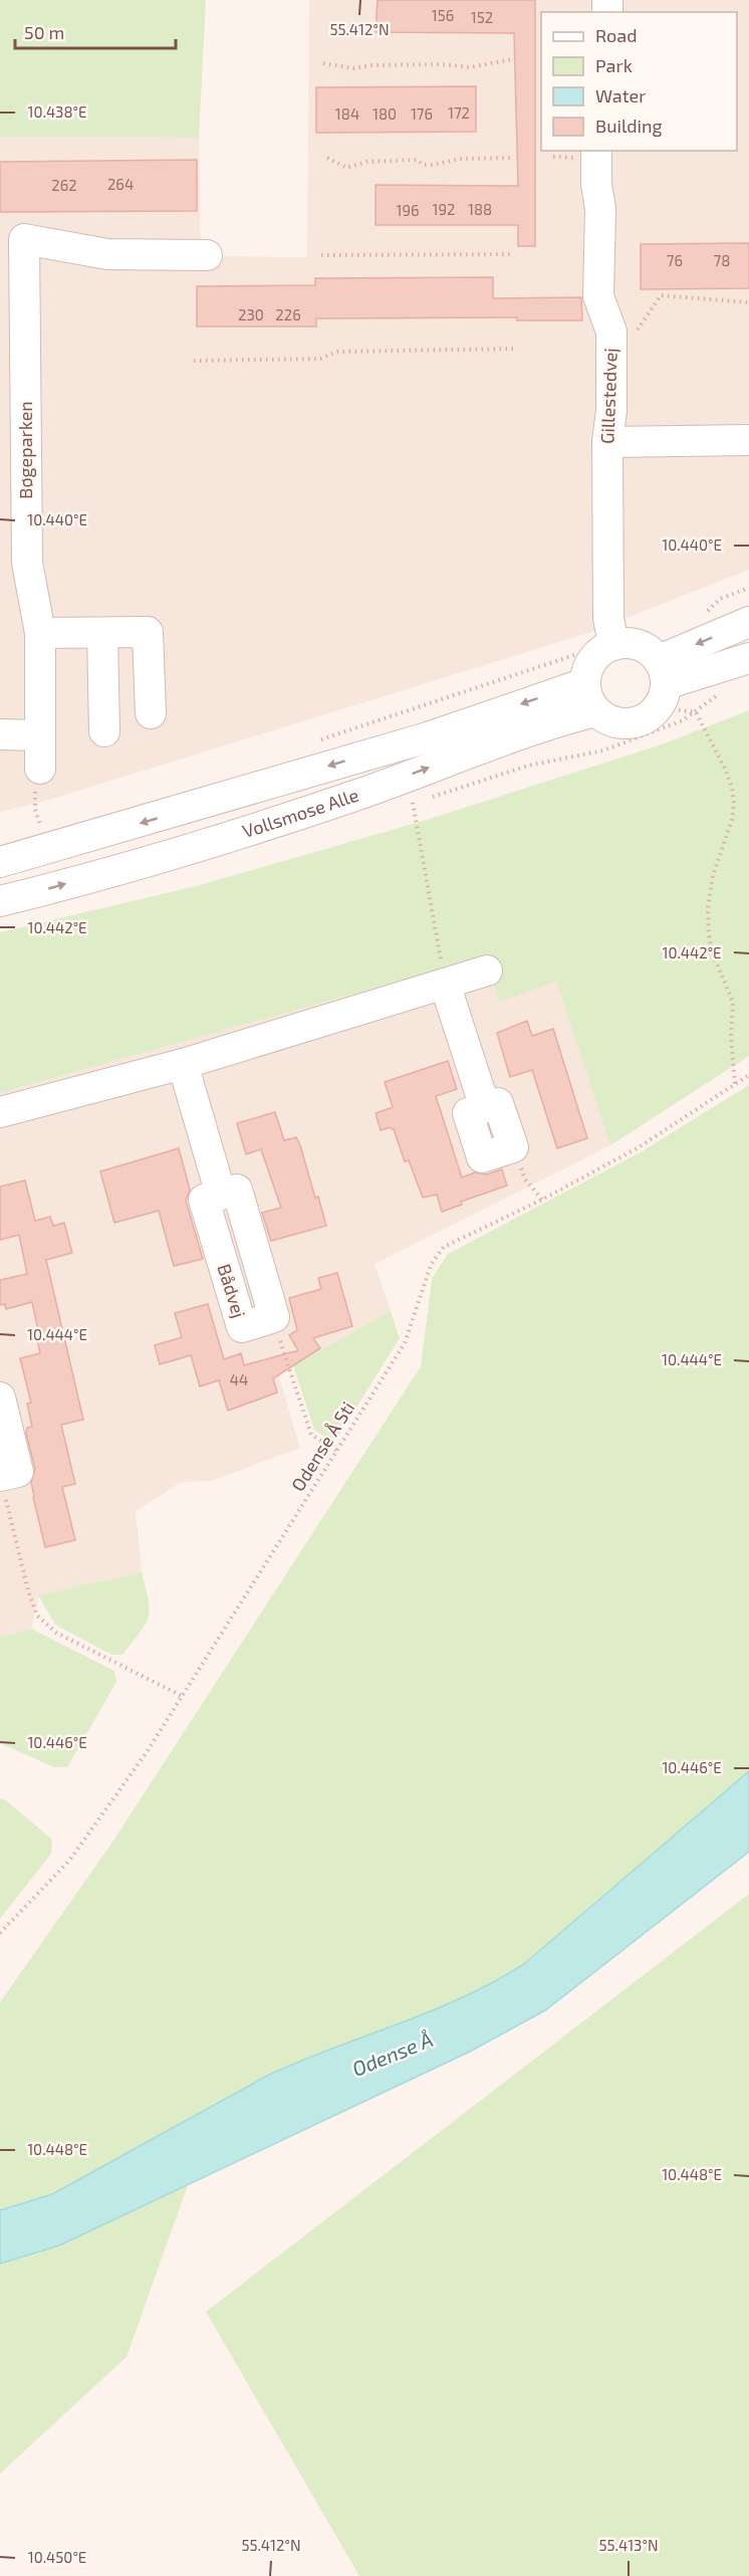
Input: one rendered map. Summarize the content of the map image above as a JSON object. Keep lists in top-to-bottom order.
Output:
{
  "streets": {
    "street": [
      "Gillestedvej",
      "Bøgeparken",
      "Vollsmose Alle",
      "Bådvej"
    ],
    "path": ["Odense Å Sti"]
  },
  "crossings": [
    ["Gillestedvej", "Vollsmose Alle"]
  ],
  "water": ["Odense Å"],
  "house_numbers": [
    "156",
    "152",
    "172",
    "184",
    "180",
    "176",
    "264",
    "262",
    "192",
    "188",
    "196",
    "76",
    "78",
    "230",
    "226",
    "44"
  ],
  "legend": [
    "Road",
    "Park",
    "Water",
    "Building"
  ],
  "scale_bar": "50 m",
  "coordinates": [
    "55.412°N",
    "10.438°E",
    "10.440°E",
    "10.442°E",
    "10.444°E",
    "10.446°E",
    "10.448°E",
    "55.413°N",
    "10.450°E"
  ]
}
